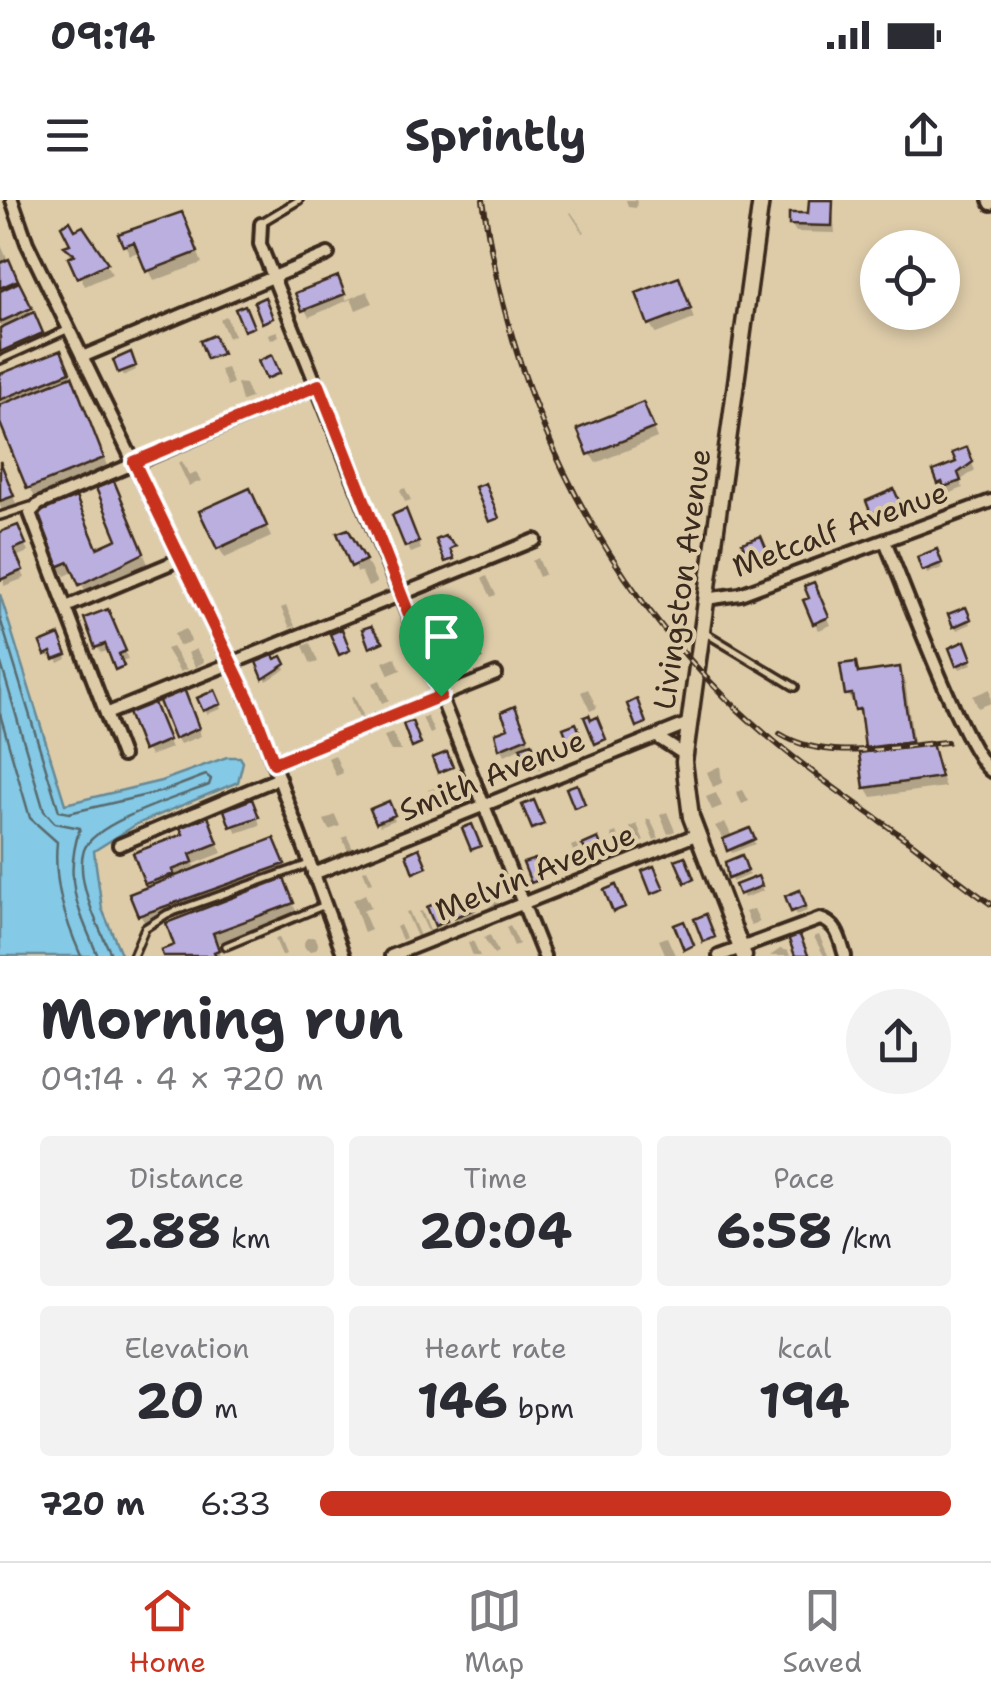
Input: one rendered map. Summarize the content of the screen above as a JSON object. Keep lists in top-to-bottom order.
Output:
{
  "streets": {
    "street": [
      "Metcalf Avenue",
      "Livingston Avenue",
      "Smith Avenue",
      "Melvin Avenue"
    ]
  },
  "crossings": [
    ["Metcalf Avenue", "Livingston Avenue"],
    ["Livingston Avenue", "Smith Avenue"],
    ["Livingston Avenue", "Melvin Avenue"]
  ],
  "page": {
    "status": "09:14",
    "header": "Sprintly",
    "heading": ["Morning run", "09:14 · 4 × 720 m"],
    "stats": [
      ["Distance", "2.88 km"],
      ["Time", "20:04"],
      ["Pace", "6:58 /km"],
      ["Elevation", "20 m"],
      ["Heart rate", "146 bpm"],
      ["kcal", "194"]
    ],
    "list": [
      {
        "name": "720 m",
        "note": "6:33"
      }
    ],
    "tabs": ["Home", "Map", "Saved"]
  }
}
